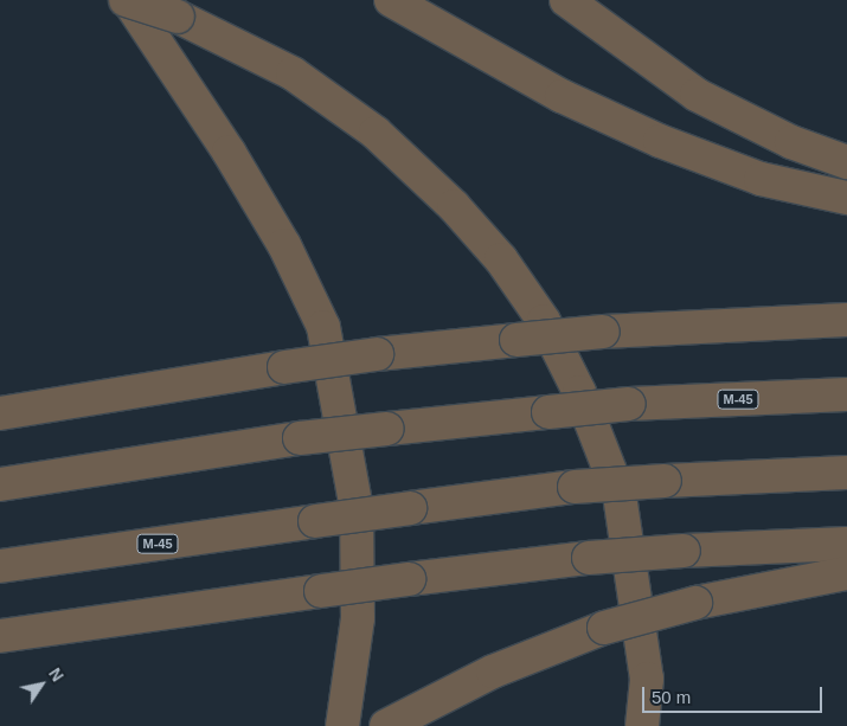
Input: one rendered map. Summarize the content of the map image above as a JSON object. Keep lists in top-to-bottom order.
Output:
{
  "streets": {
    "highway": ["M-45"]
  },
  "scale_bar": "50 m",
  "north": "top right"
}
